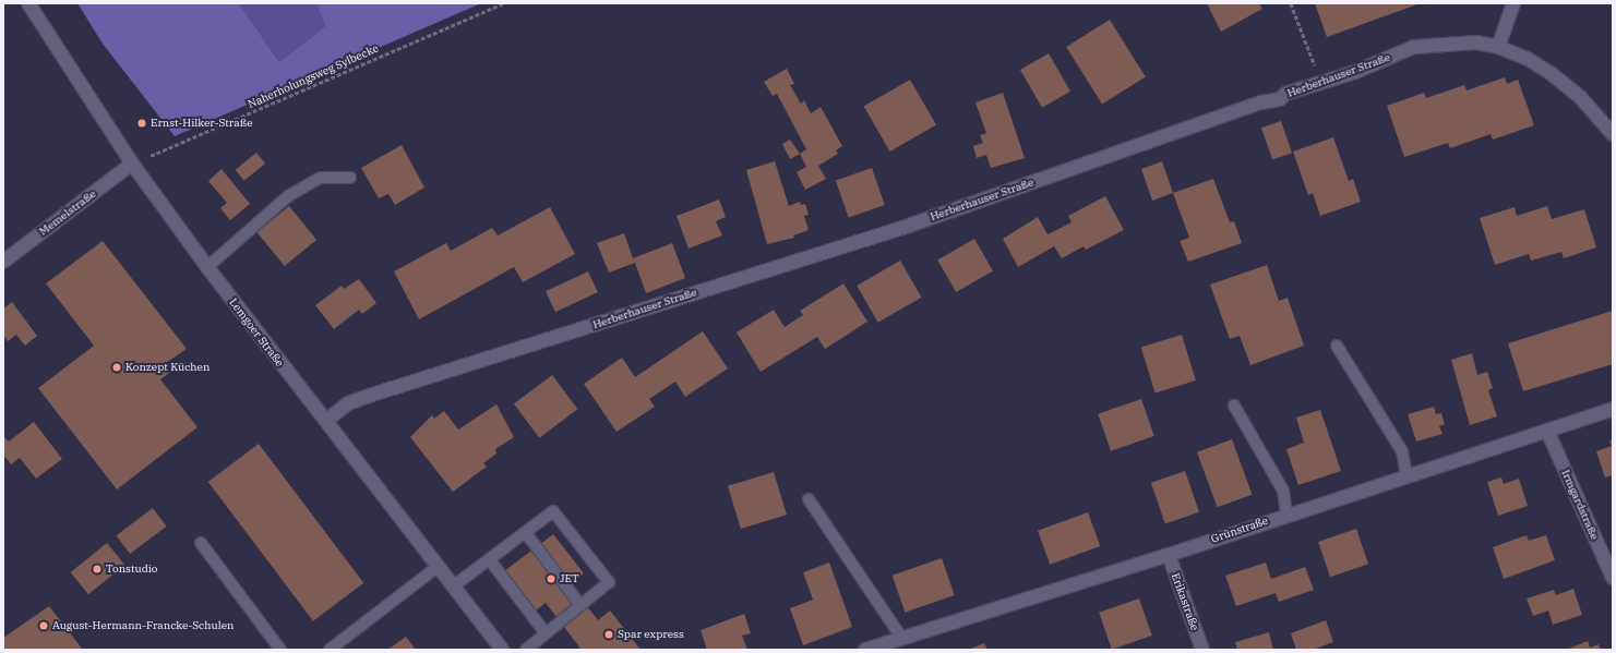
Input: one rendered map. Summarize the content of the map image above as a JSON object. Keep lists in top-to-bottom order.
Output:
{
  "streets": {
    "street": [
      "Herberhauser Straße",
      "Memelstraße",
      "Lemgoer Straße",
      "Irmgardstraße",
      "Grünstraße",
      "Erikastraße"
    ],
    "path": ["Naherholungsweg Sylbecke"]
  },
  "crossings": [
    ["Herberhauser Straße", "Lemgoer Straße"],
    ["Naherholungsweg Sylbecke", "Memelstraße"],
    ["Naherholungsweg Sylbecke", "Lemgoer Straße"],
    ["Memelstraße", "Lemgoer Straße"],
    ["Irmgardstraße", "Grünstraße"],
    ["Grünstraße", "Erikastraße"]
  ],
  "places": [
    "Ernst-Hilker-Straße",
    "Konzept Küchen",
    "Tonstudio",
    "JET",
    "August-Hermann-Francke-Schulen",
    "Spar express"
  ]
}
